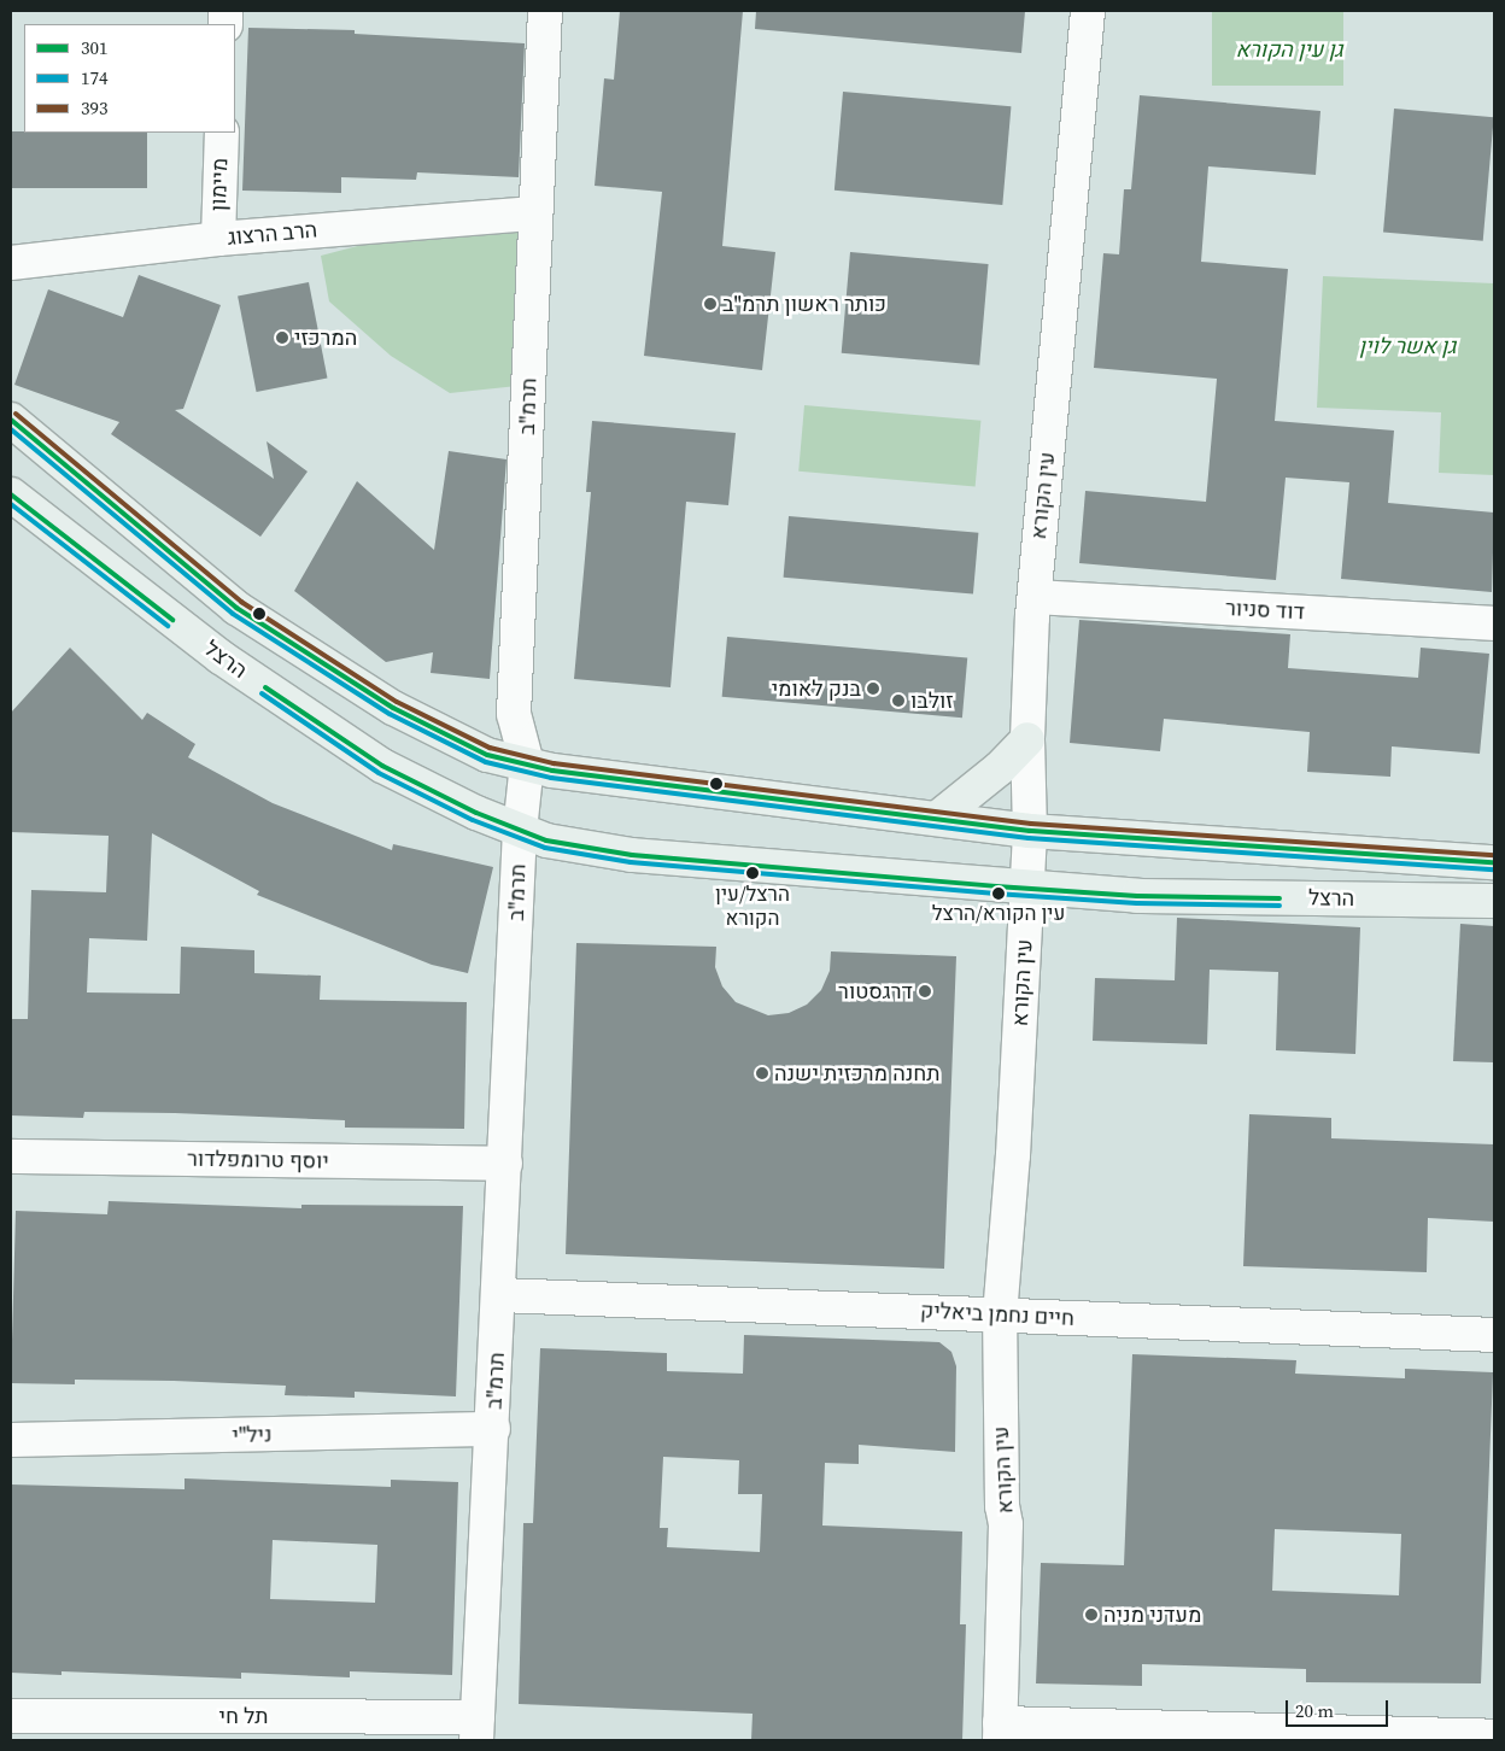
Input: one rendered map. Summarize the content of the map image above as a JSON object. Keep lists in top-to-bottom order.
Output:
{
  "streets": {
    "main road": ["הרצל"],
    "street": [
      "מיימון",
      "הרב הרצוג",
      "תרמ\"ב",
      "עין הקורא",
      "דוד סניור",
      "יוסף טרומפלדור",
      "חיים נחמן ביאליק",
      "ניל\"י",
      "תל חי"
    ]
  },
  "crossings": [
    ["מיימון", "הרב הרצוג"],
    ["הרב הרצוג", "תרמ\"ב"],
    ["תרמ\"ב", "הרצל"],
    ["תרמ\"ב", "יוסף טרומפלדור"],
    ["תרמ\"ב", "חיים נחמן ביאליק"],
    ["תרמ\"ב", "ניל\"י"],
    ["תרמ\"ב", "תל חי"],
    ["עין הקורא", "דוד סניור"],
    ["עין הקורא", "הרצל"],
    ["עין הקורא", "חיים נחמן ביאליק"]
  ],
  "parks": ["גן עין הקורא", "גן אשר לוין"],
  "places": [
    "כותר ראשון תרמ\"ב",
    "המרכזי",
    "בנק לאומי",
    "זולבו",
    "הרצל/עין הקורא",
    "עין הקורא/הרצל",
    "דרגסטור",
    "תחנה מרכזית ישנה",
    "מעדני מניה"
  ],
  "lines": ["transit line 393", "transit line 301", "transit line 174"],
  "legend": ["301", "174", "393"],
  "scale_bar": "20 m"
}
